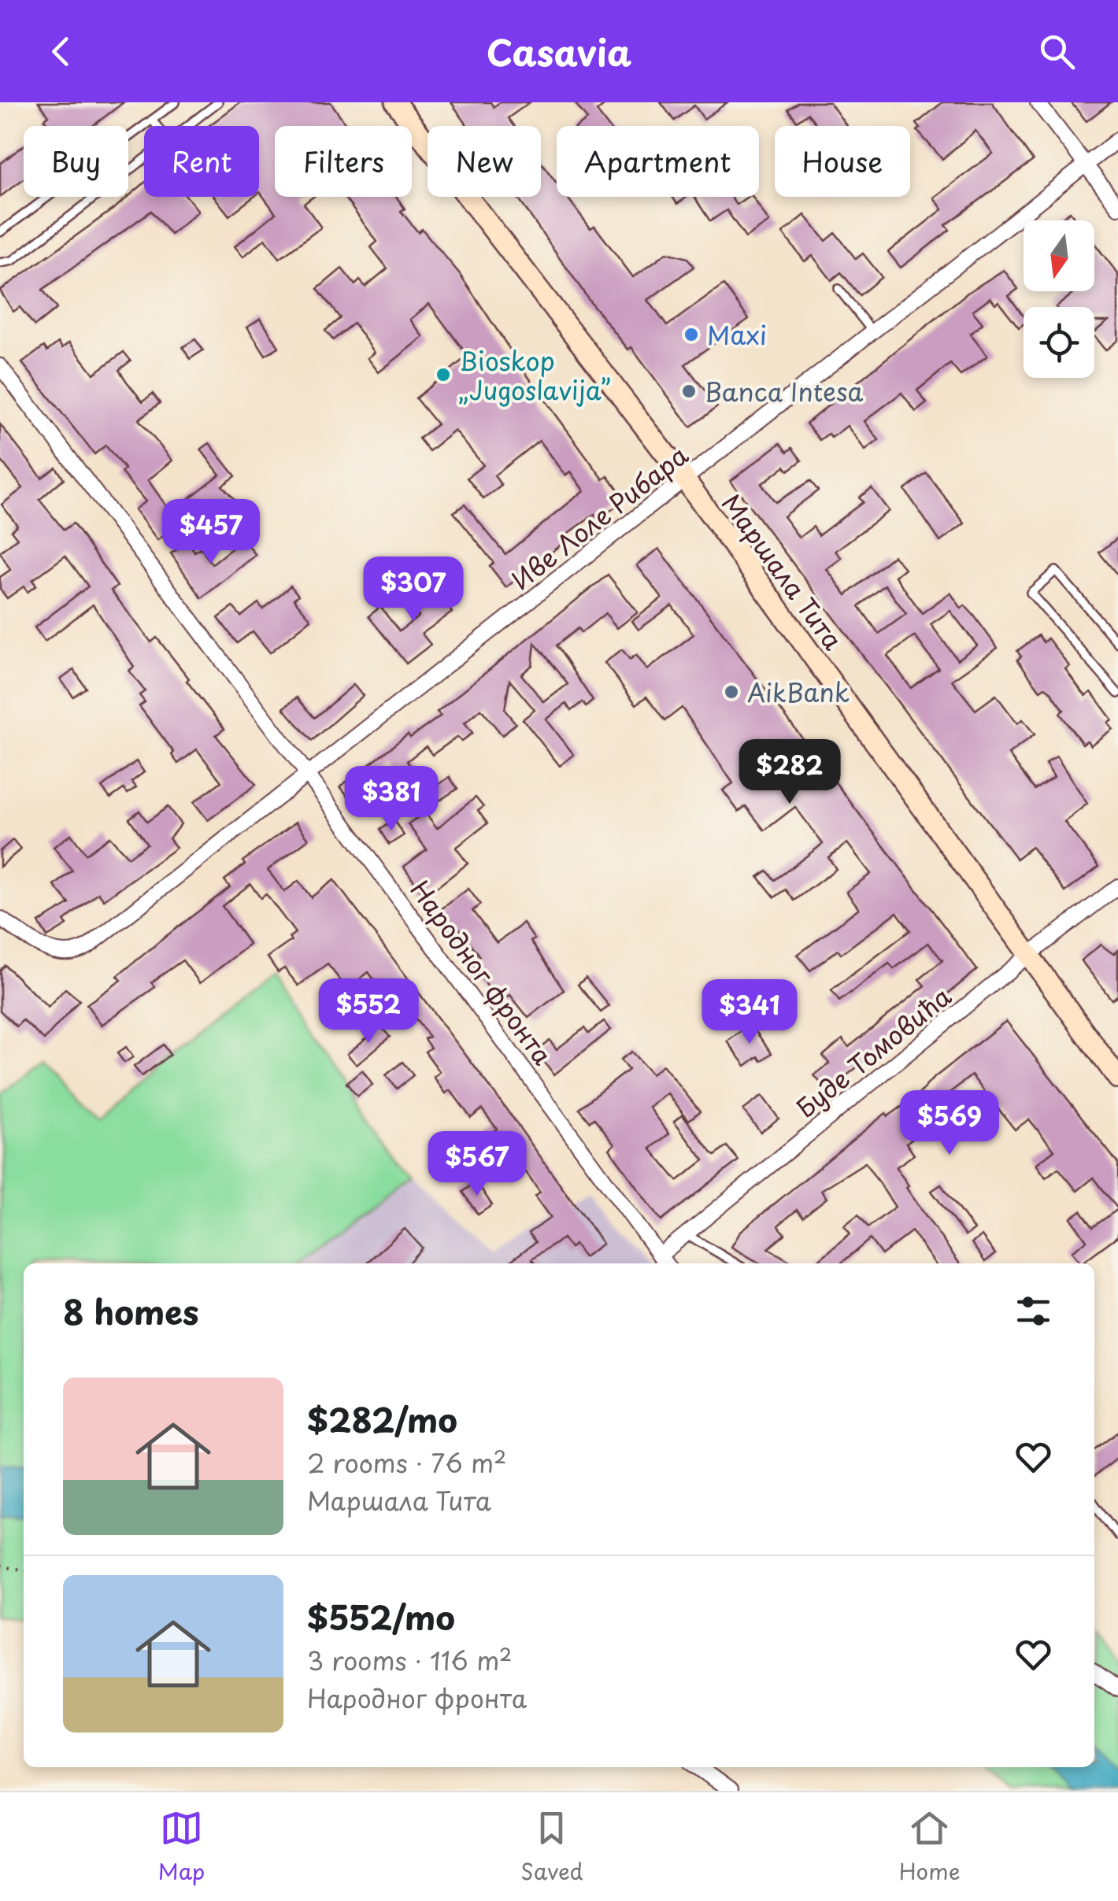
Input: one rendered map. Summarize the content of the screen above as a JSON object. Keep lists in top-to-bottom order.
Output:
{
  "streets": {
    "street": [
      "Иве Лоле Рибара",
      "Маршала Тита",
      "Народног фронта",
      "Буде Томовића"
    ]
  },
  "crossings": [
    ["Иве Лоле Рибара", "Маршала Тита"],
    ["Иве Лоле Рибара", "Народног фронта"],
    ["Маршала Тита", "Буде Томовића"],
    ["Народног фронта", "Буде Томовића"]
  ],
  "places": [
    "Maxi",
    "Bioskop „Jugoslavija”",
    "Banca Intesa",
    "AikBank"
  ],
  "north": "bottom",
  "page": {
    "header": "Casavia",
    "chip": [
      "Buy",
      "Rent",
      "Filters",
      "New",
      "Apartment",
      "House"
    ],
    "price": [
      "$457",
      "$307",
      "$282",
      "$381",
      "$552",
      "$341",
      "$569",
      "$567"
    ],
    "heading": "8 homes",
    "list": [
      {
        "name": "$282/mo",
        "note": "2 rooms · 76 m² · Маршала Тита"
      },
      {
        "name": "$552/mo",
        "note": "3 rooms · 116 m² · Народног фронта"
      }
    ],
    "tabs": ["Map", "Saved", "Home"]
  }
}
